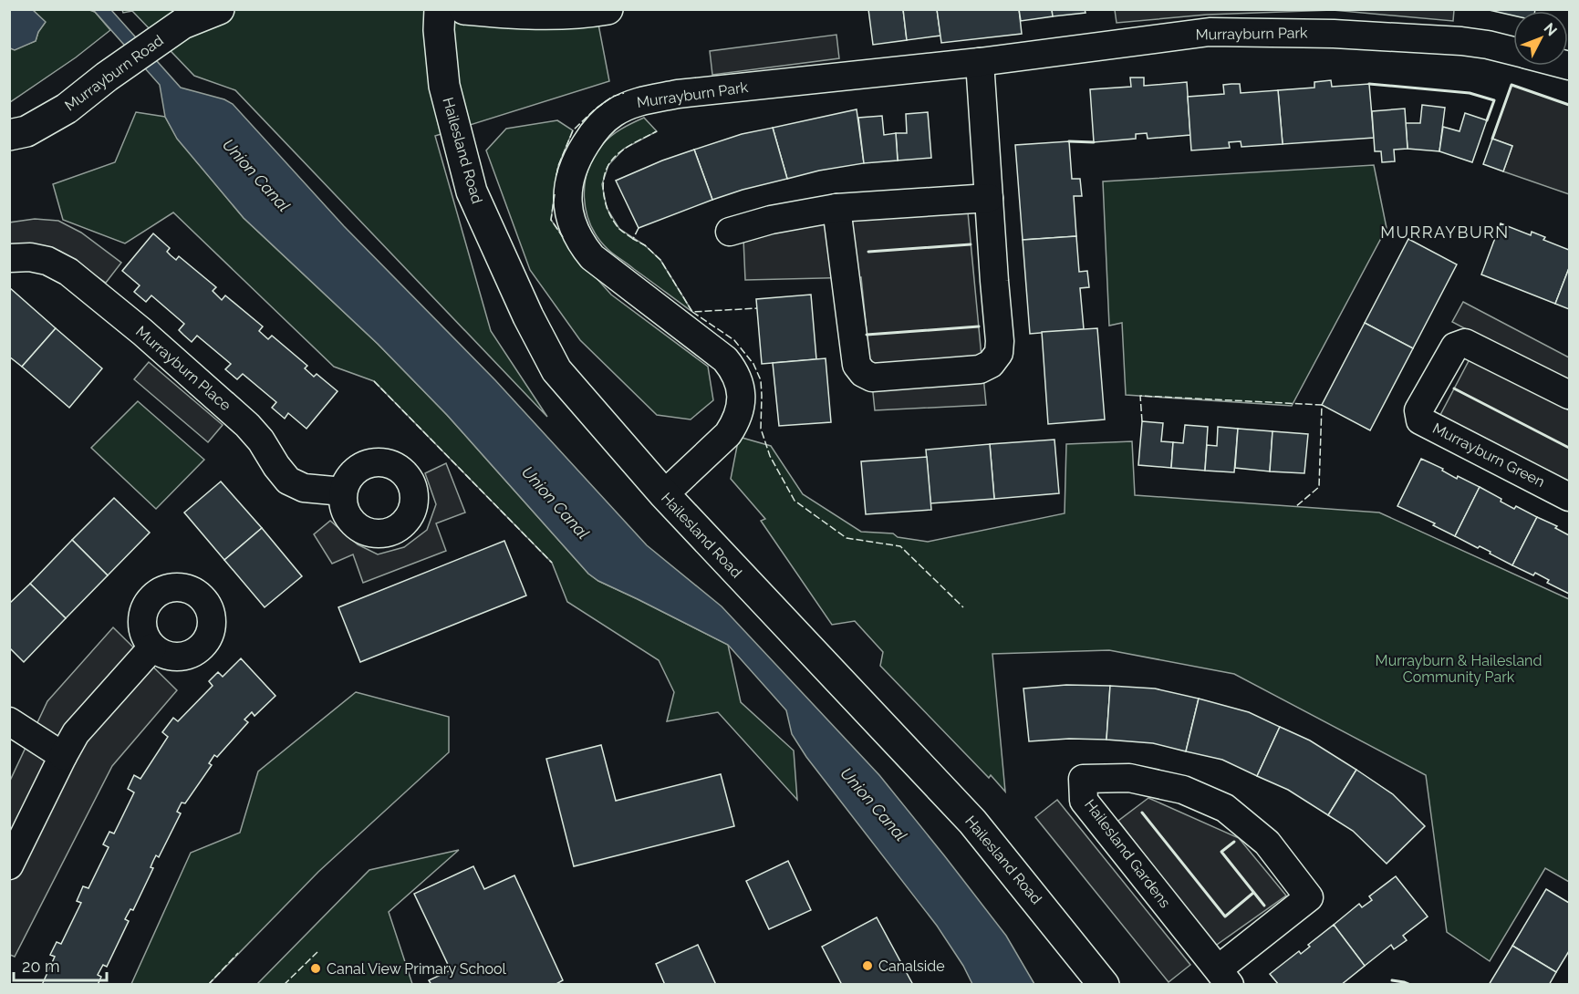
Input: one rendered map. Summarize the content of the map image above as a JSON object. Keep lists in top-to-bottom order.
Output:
{
  "streets": {
    "street": [
      "Murrayburn Park",
      "Murrayburn Road",
      "Hailesland Road",
      "Murrayburn Place",
      "Murrayburn Green",
      "Hailesland Gardens"
    ]
  },
  "crossings": [
    ["Murrayburn Park", "Hailesland Road"]
  ],
  "districts": ["MURRAYBURN"],
  "water": ["Union Canal"],
  "parks": ["Murrayburn & Hailesland Community Park"],
  "places": ["Canalside", "Canal View Primary School"],
  "scale_bar": "20 m",
  "north": "top right"
}
